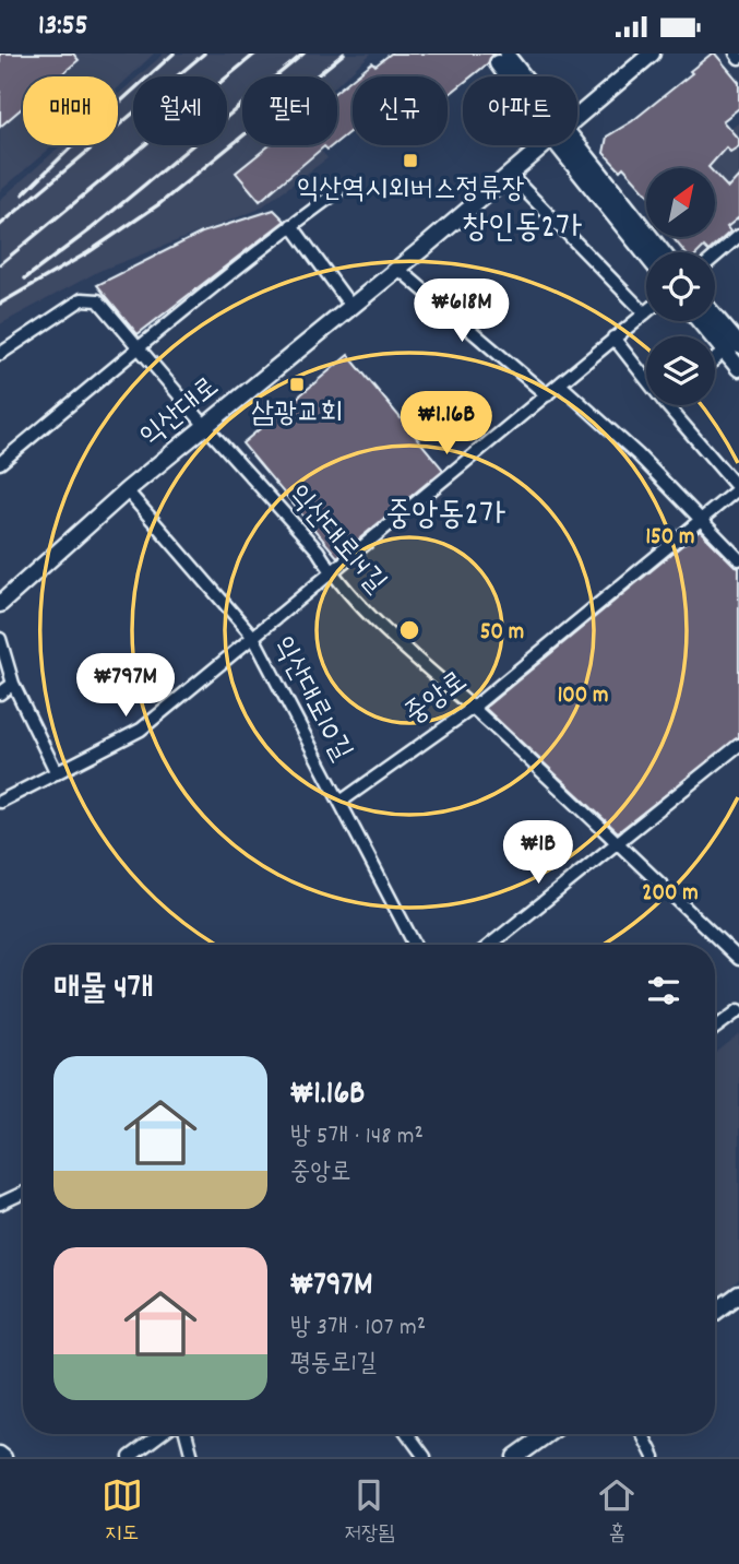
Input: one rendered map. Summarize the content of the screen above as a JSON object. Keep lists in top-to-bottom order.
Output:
{
  "streets": {
    "street": [
      "익산대로",
      "익산대로14길",
      "익산대로10길",
      "중앙로"
    ]
  },
  "crossings": [
    ["익산대로", "익산대로14길"],
    ["익산대로", "익산대로10길"],
    ["익산대로14길", "중앙로"],
    ["익산대로10길", "중앙로"]
  ],
  "districts": ["창인동2가", "중앙동2가"],
  "places": {
    "transit": ["익산역시외버스정류장", "삼광교회"]
  },
  "north": "top right",
  "page": {
    "status": "13:55",
    "chip": [
      "매매",
      "월세",
      "필터",
      "신규",
      "아파트"
    ],
    "price": [
      "₩618M",
      "₩1.16B",
      "₩797M",
      "₩1B"
    ],
    "heading": "매물 4개",
    "list": [
      {
        "name": "₩1.16B",
        "note": "방 5개 · 148 m² · 중앙로"
      },
      {
        "name": "₩797M",
        "note": "방 3개 · 107 m² · 평동로1길"
      }
    ],
    "tabs": ["지도", "저장됨", "홈"]
  },
  "rings": [
    "150 m",
    "50 m",
    "100 m",
    "200 m"
  ]
}
